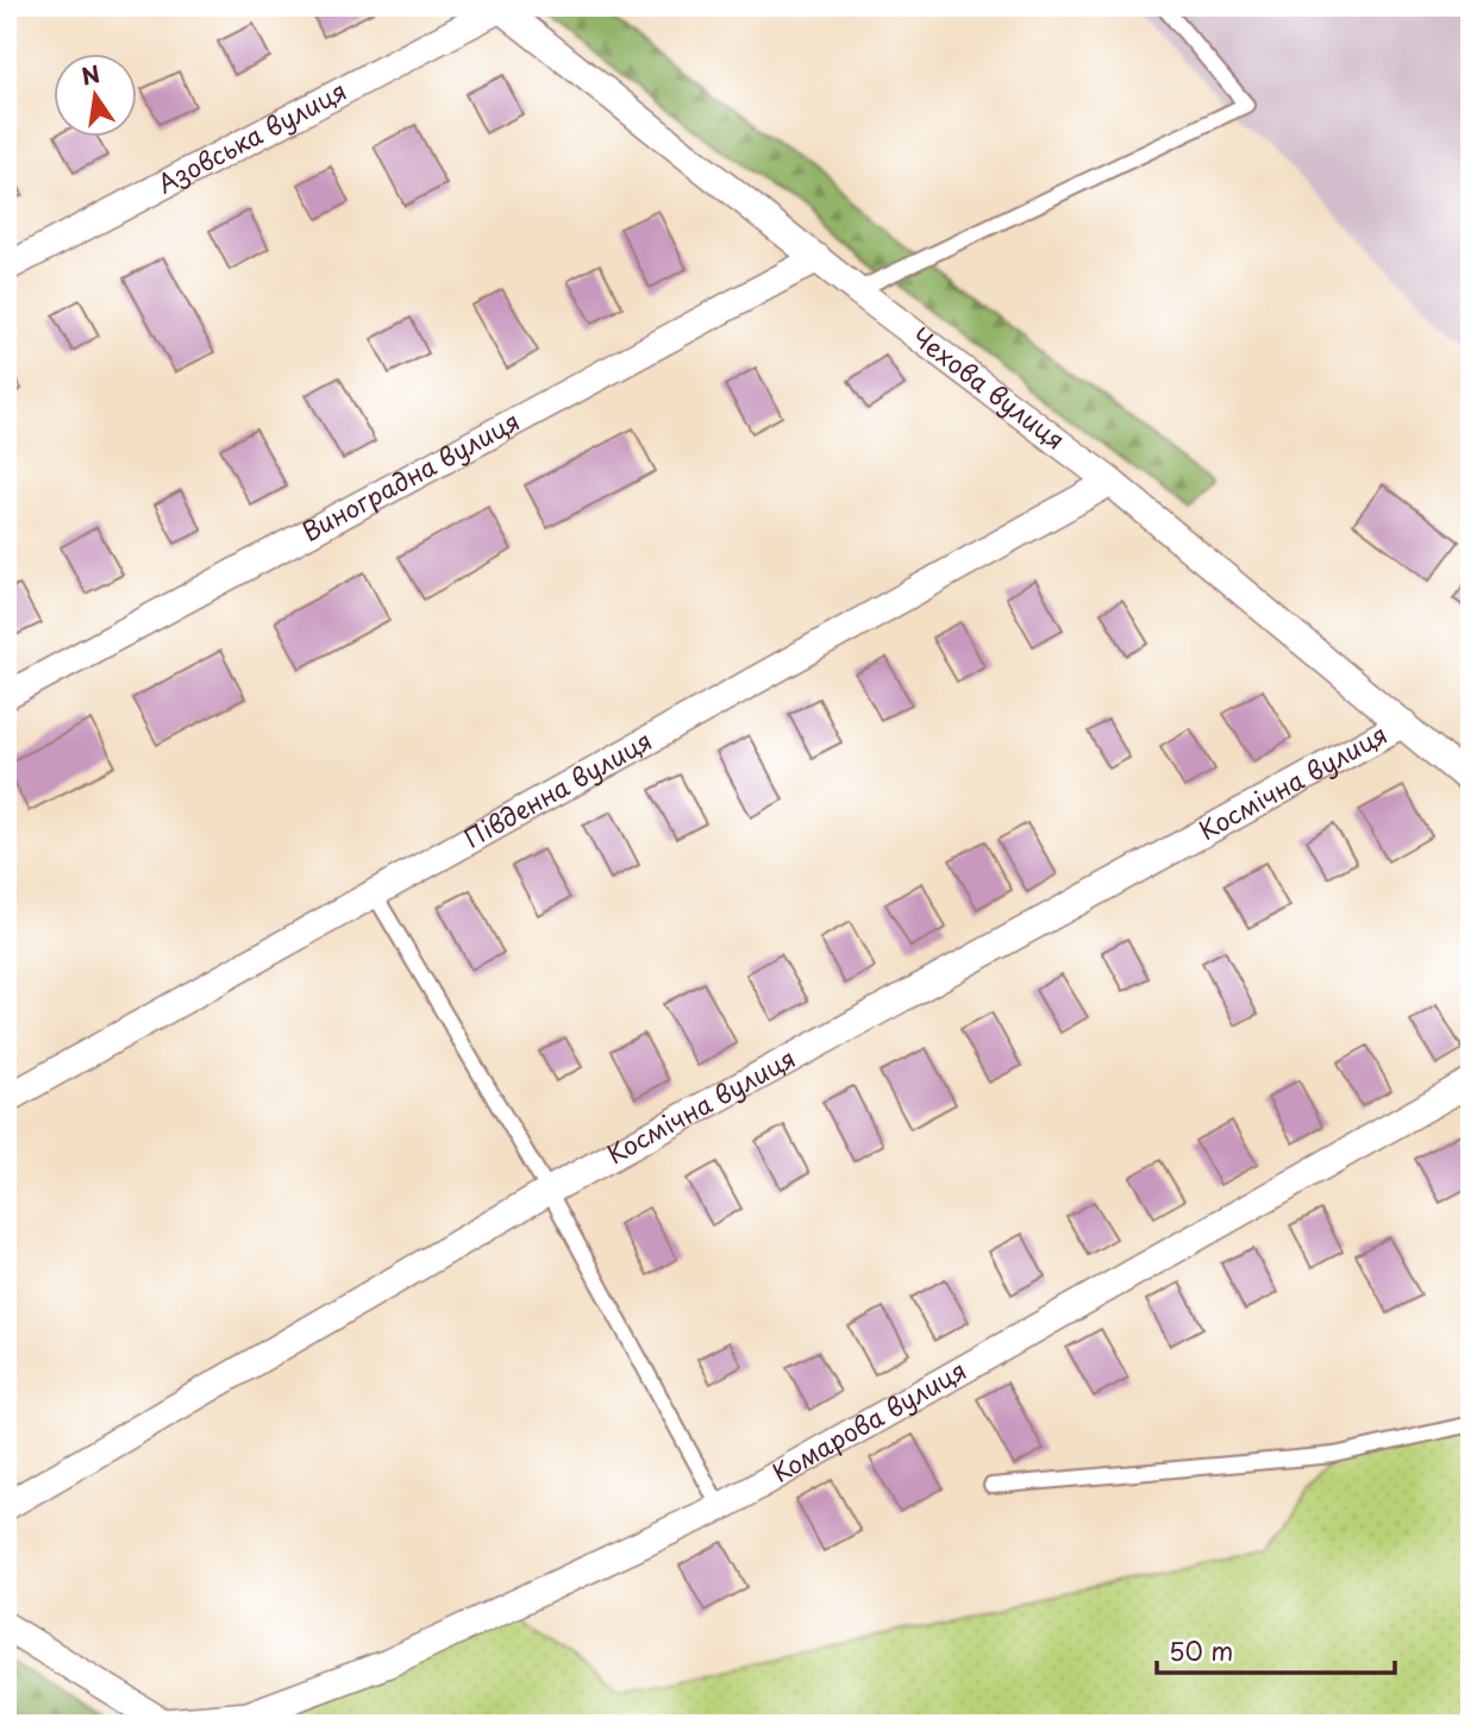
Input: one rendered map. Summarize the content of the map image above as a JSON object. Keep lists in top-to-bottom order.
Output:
{
  "streets": {
    "street": [
      "Азовська вулиця",
      "Чехова вулиця",
      "Виноградна вулиця",
      "Космічна вулиця",
      "Південна вулиця",
      "Комарова вулиця"
    ]
  },
  "crossings": [
    ["Азовська вулиця", "Чехова вулиця"],
    ["Чехова вулиця", "Виноградна вулиця"],
    ["Чехова вулиця", "Космічна вулиця"],
    ["Чехова вулиця", "Південна вулиця"]
  ],
  "scale_bar": "50 m",
  "north": "top"
}
